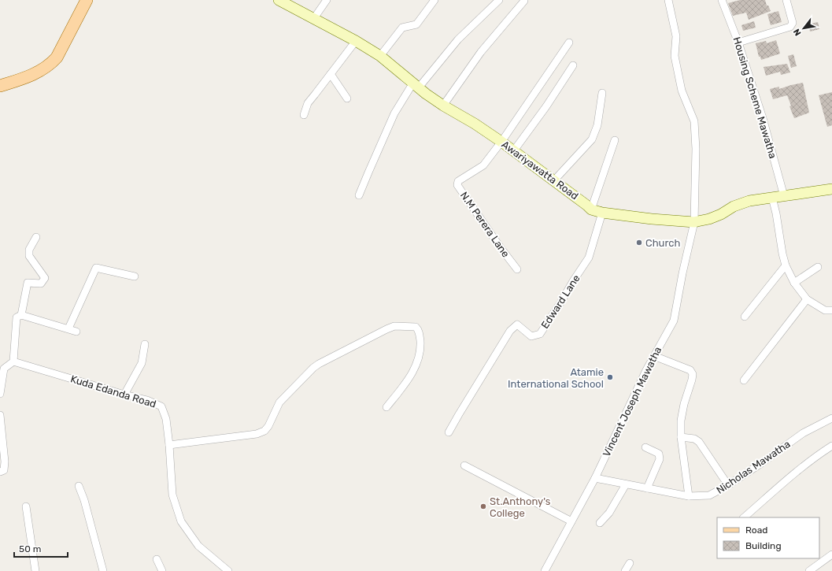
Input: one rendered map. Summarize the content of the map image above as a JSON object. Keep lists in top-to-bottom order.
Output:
{
  "streets": {
    "street": [
      "Housing Scheme Mawatha",
      "Awariyawatta Road",
      "N.M Perera Lane",
      "Edward Lane",
      "Kuda Edanda Road",
      "Vincent Joseph Mawatha",
      "Nicholas Mawatha"
    ]
  },
  "crossings": [
    ["Housing Scheme Mawatha", "Awariyawatta Road"],
    ["Awariyawatta Road", "N.M Perera Lane"],
    ["Awariyawatta Road", "Edward Lane"],
    ["Awariyawatta Road", "Vincent Joseph Mawatha"],
    ["Vincent Joseph Mawatha", "Nicholas Mawatha"]
  ],
  "places": ["Church", "Atamie International School", "St.Anthony's College"],
  "legend": ["Road", "Building"],
  "scale_bar": "50 m",
  "north": "bottom left"
}
